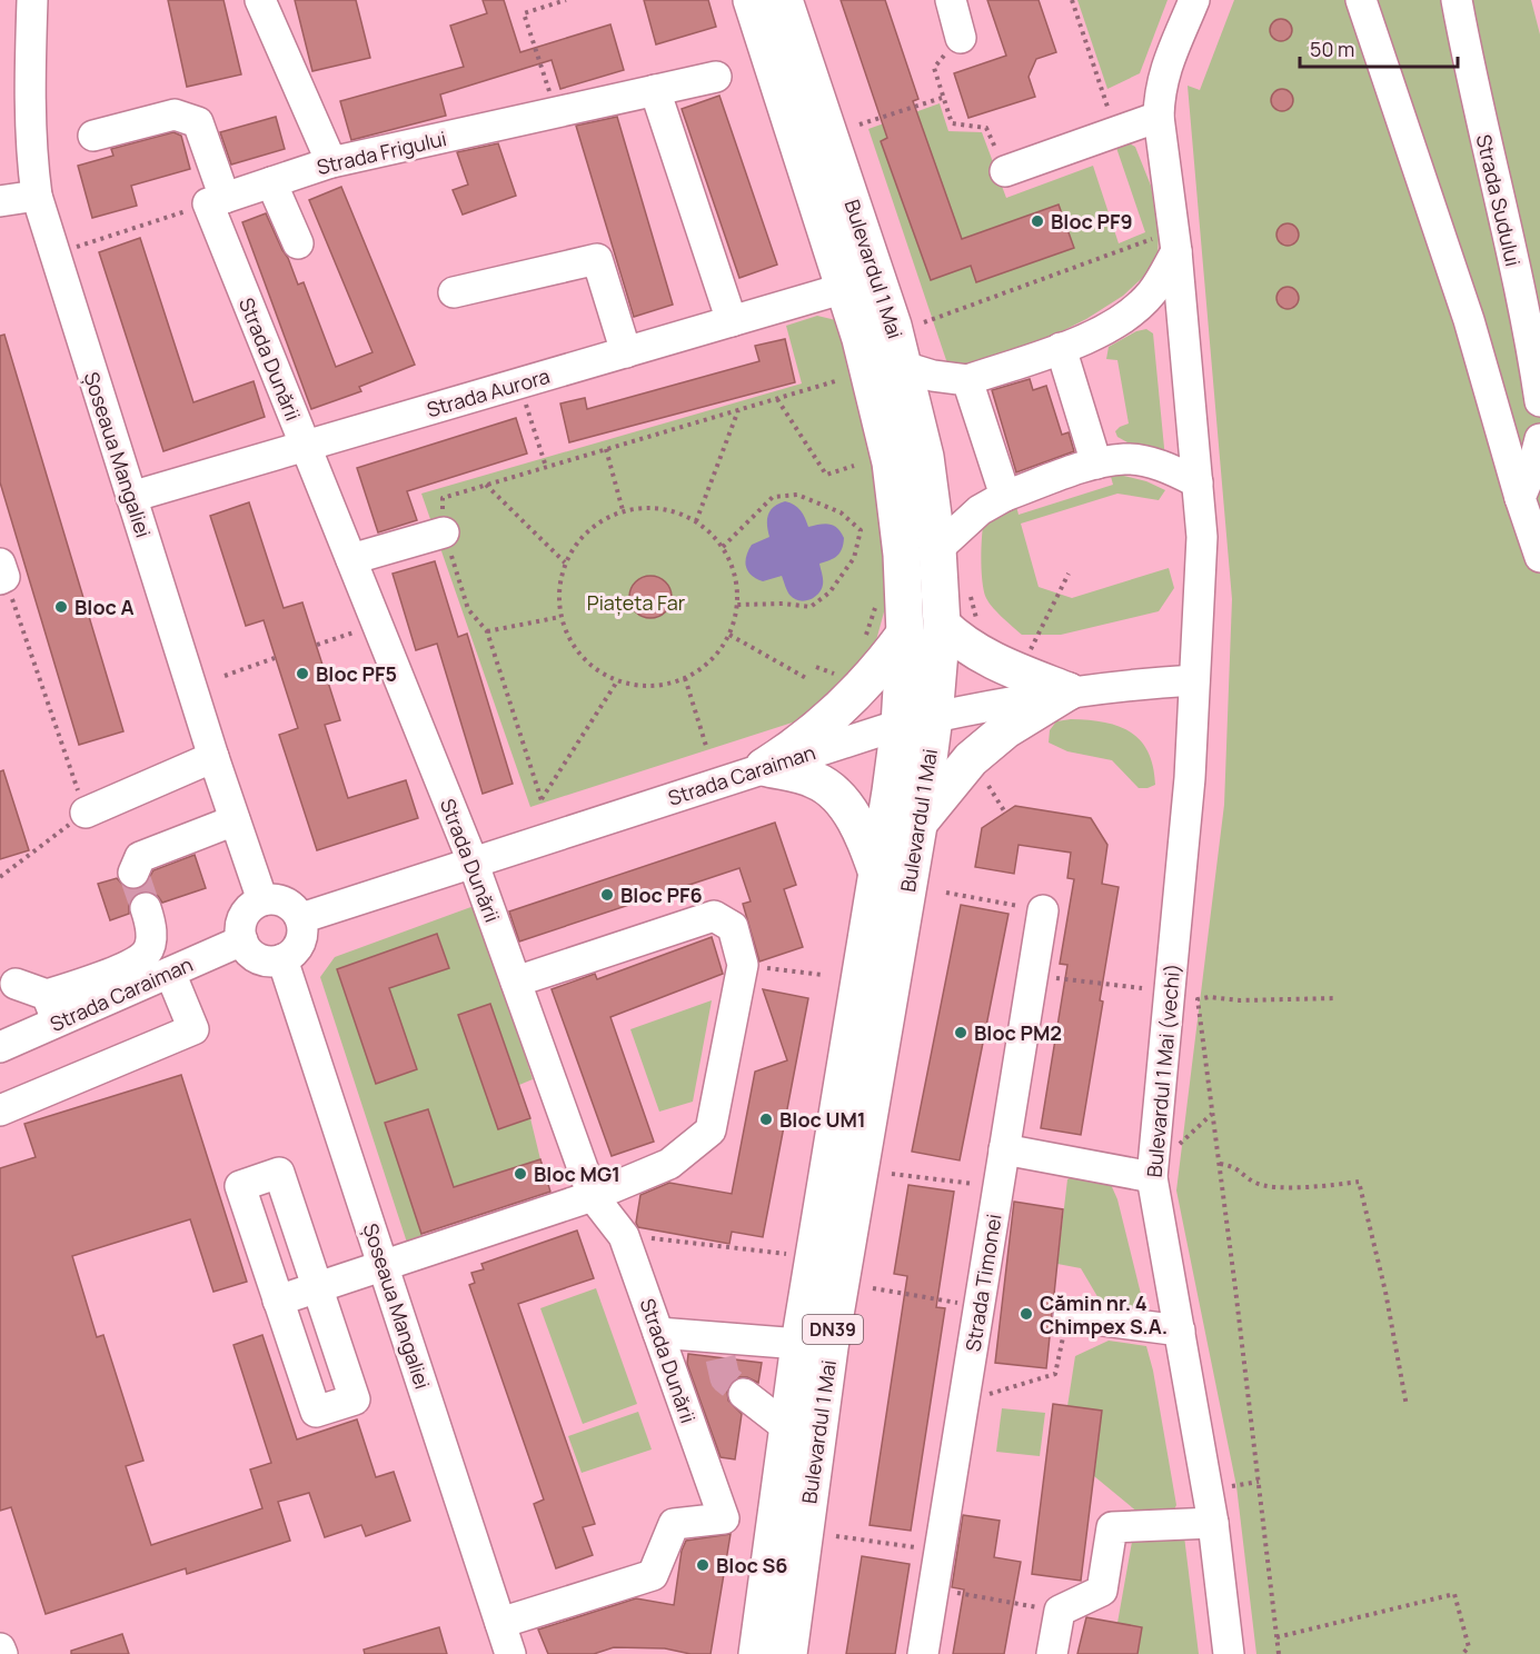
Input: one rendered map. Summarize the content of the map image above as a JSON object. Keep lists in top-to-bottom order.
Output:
{
  "streets": {
    "main road": ["Bulevardul 1 Mai", "DN39"],
    "street": [
      "Strada Frigului",
      "Strada Sudului",
      "Strada Dunării",
      "Strada Aurora",
      "Șoseaua Mangaliei",
      "Strada Caraiman",
      "Bulevardul 1 Mai (vechi)",
      "Strada Timonei"
    ]
  },
  "crossings": [
    ["Strada Frigului", "Strada Dunării"],
    ["Bulevardul 1 Mai", "Strada Aurora"],
    ["Bulevardul 1 Mai", "Strada Caraiman"],
    ["Strada Dunării", "Strada Aurora"],
    ["Strada Dunării", "Șoseaua Mangaliei"],
    ["Strada Dunării", "Strada Caraiman"],
    ["Strada Aurora", "Șoseaua Mangaliei"],
    ["Șoseaua Mangaliei", "Strada Caraiman"],
    ["Strada Caraiman", "Bulevardul 1 Mai (vechi)"]
  ],
  "parks": ["Piațeta Far"],
  "places": [
    "Bloc PF9",
    "Bloc A",
    "Bloc PF5",
    "Bloc PF6",
    "Bloc PM2",
    "Bloc UM1",
    "Bloc MG1",
    "Cămin nr. 4 Chimpex S.A.",
    "Bloc S6"
  ],
  "scale_bar": "50 m"
}
